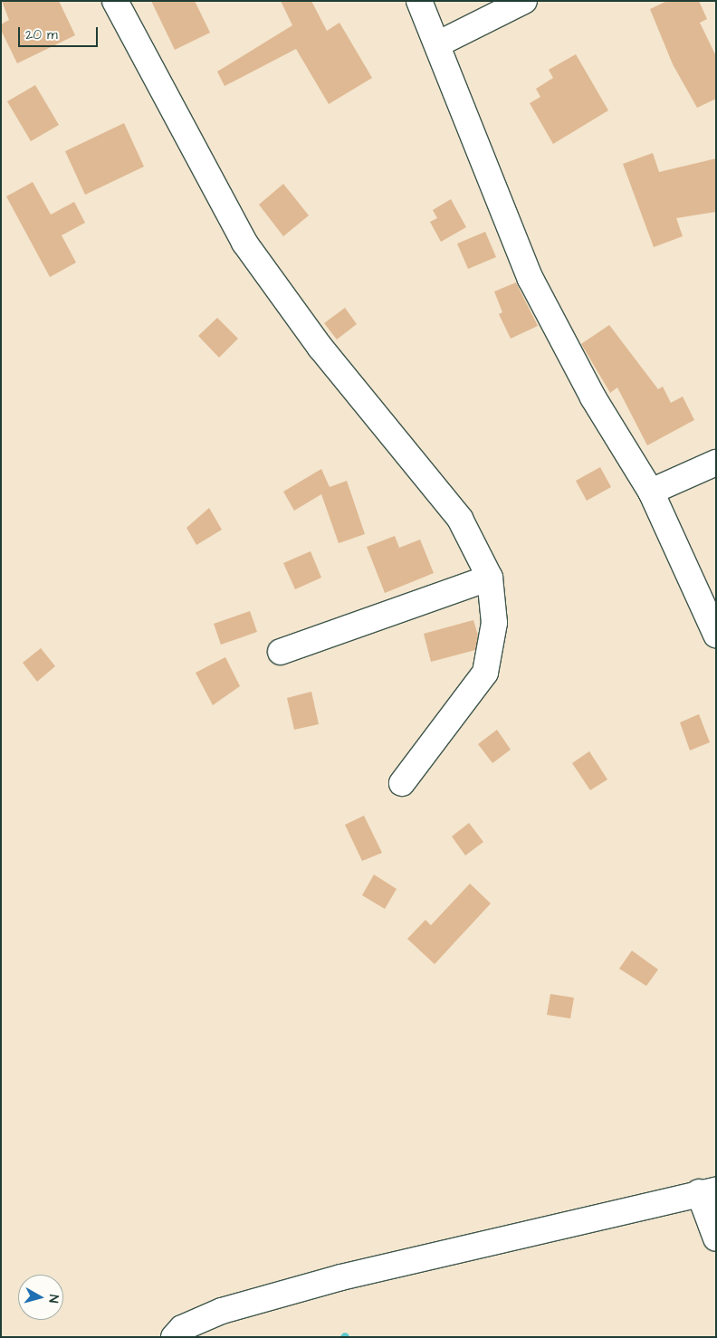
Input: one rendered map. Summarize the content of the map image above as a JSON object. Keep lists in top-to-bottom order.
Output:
{
  "scale_bar": "20 m",
  "north": "right"
}
